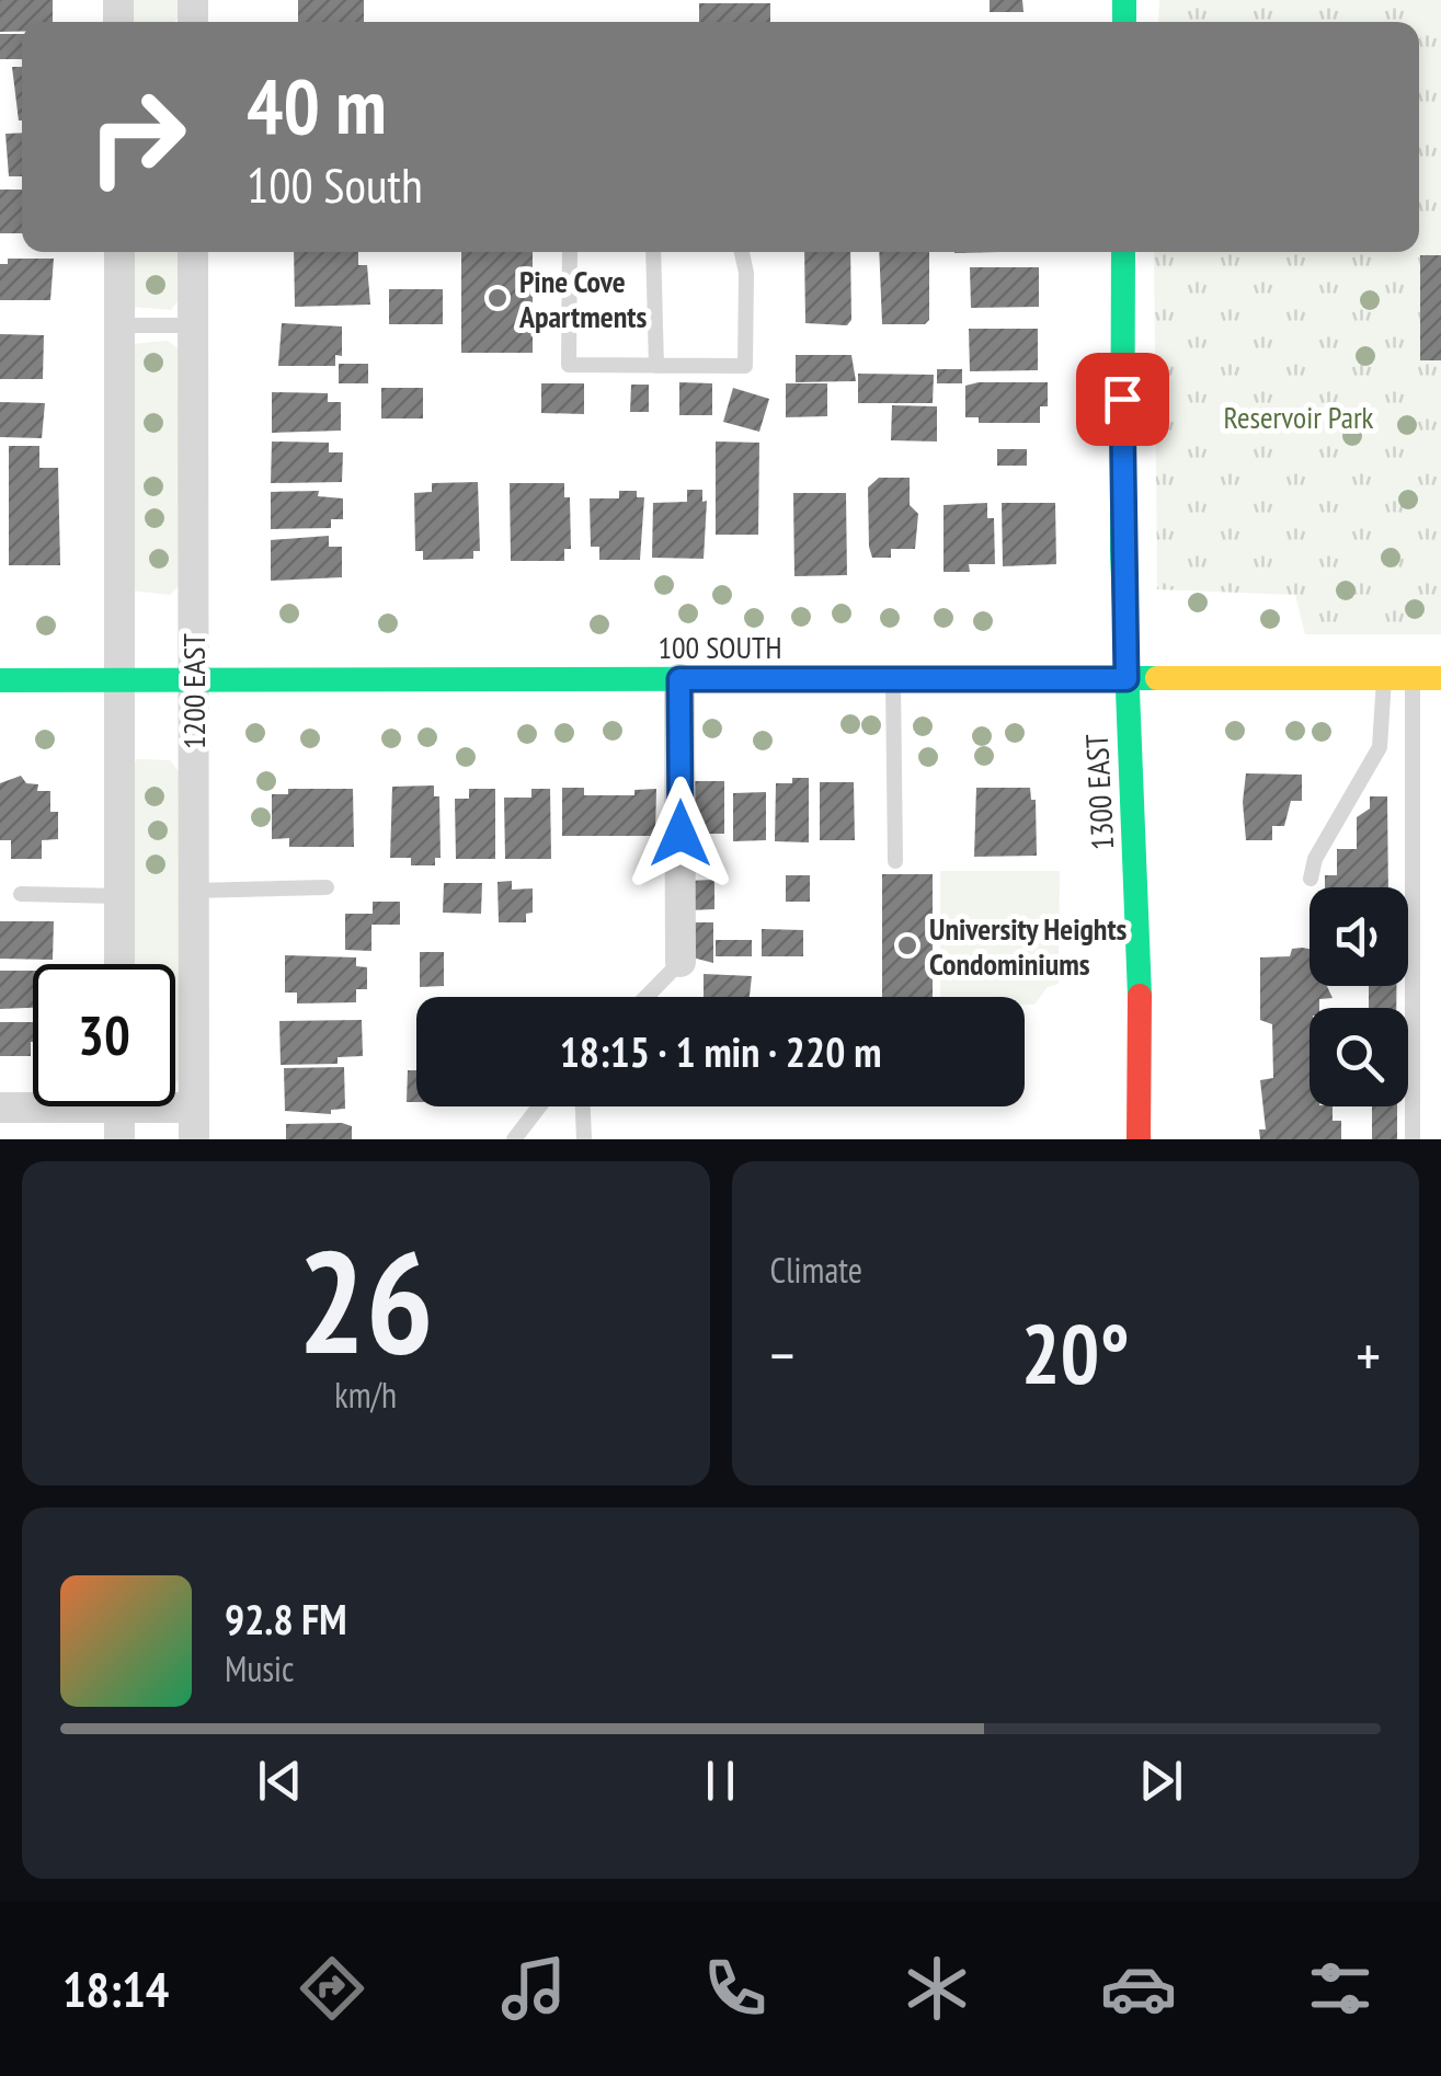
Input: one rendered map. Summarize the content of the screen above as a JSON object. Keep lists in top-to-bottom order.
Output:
{
  "streets": {
    "main road": ["100 SOUTH", "1300 EAST"],
    "street": ["1200 EAST"]
  },
  "crossings": [
    ["100 SOUTH", "1200 EAST"],
    ["100 SOUTH", "1300 EAST"]
  ],
  "parks": ["Reservoir Park"],
  "places": ["Pine Cove Apartments", "University Heights Condominiums"],
  "page": {
    "turn": ["40 m", "100 South"],
    "limit": "30",
    "trip": "18:15 · 1 min · 220 m",
    "tile": [
      ["26", "km/h"],
      "Climate"
    ],
    "heat": ["−", "20°", "+"],
    "song": ["92.8 FM", "Music"],
    "tabs": "18:14"
  }
}
